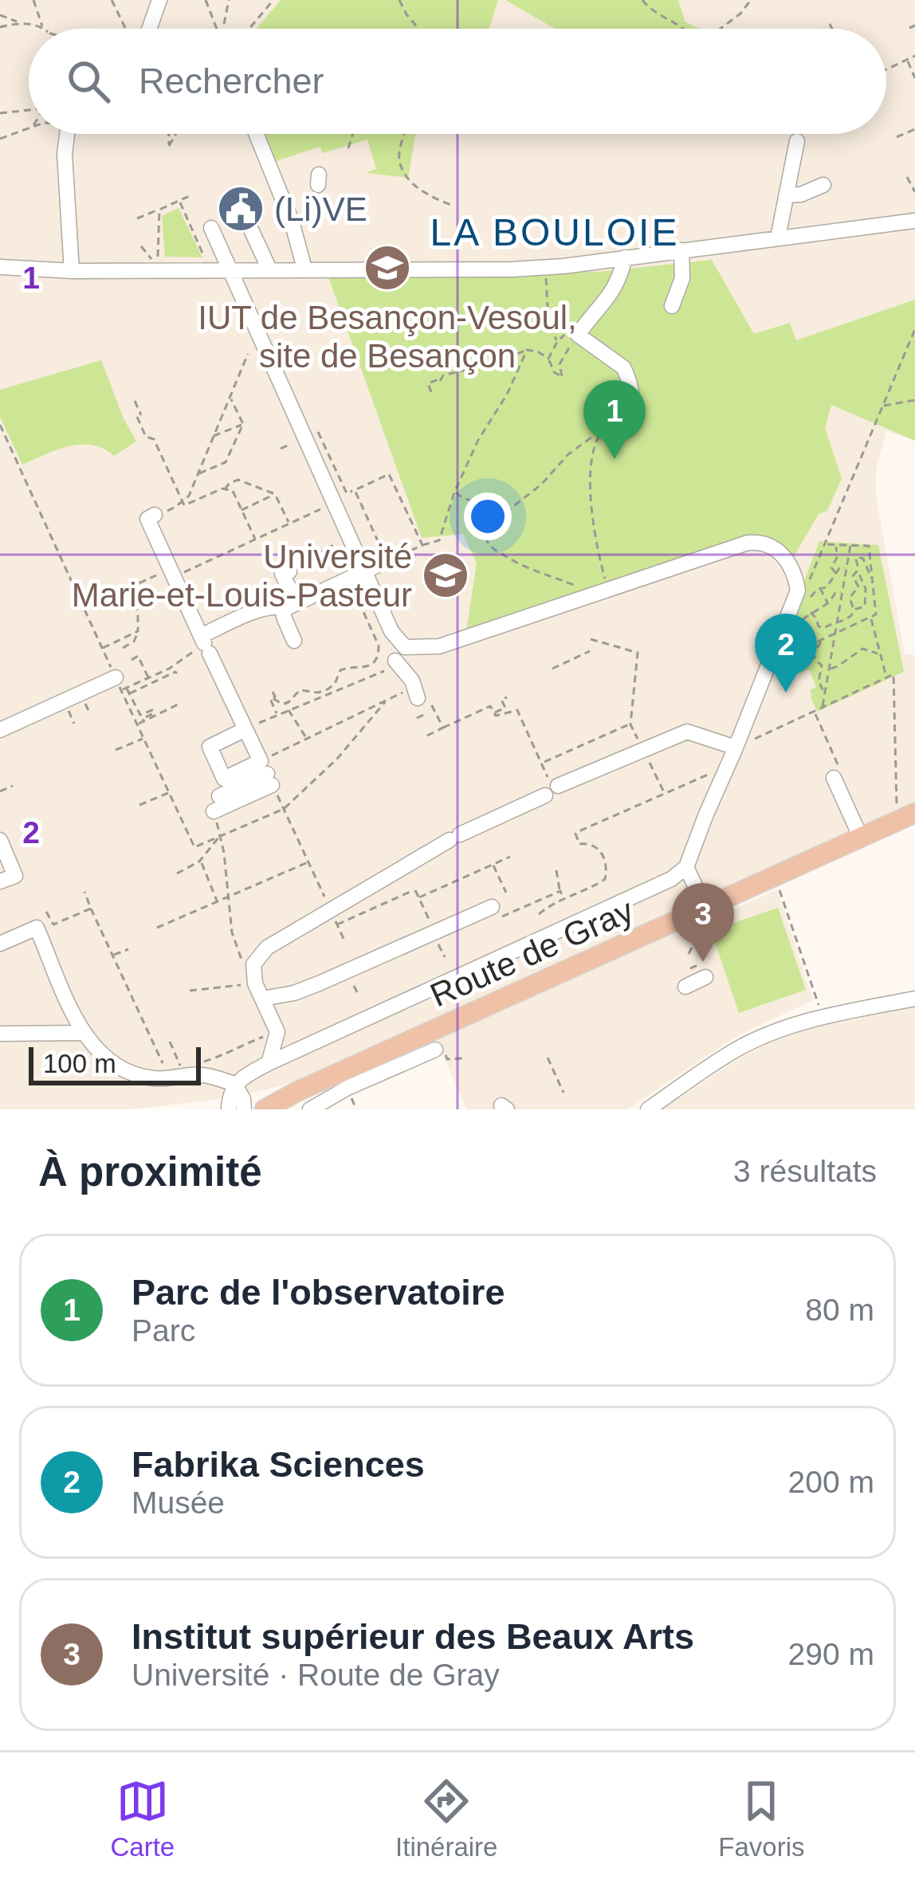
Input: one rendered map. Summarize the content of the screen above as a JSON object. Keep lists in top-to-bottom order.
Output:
{
  "streets": {
    "main road": ["Route de Gray"]
  },
  "districts": ["LA BOULOIE"],
  "places": {
    "public building": ["(Li)VE"],
    "school or university": ["IUT de Besançon-Vesoul, site de Besançon", "Université Marie-et-Louis-Pasteur"]
  },
  "scale_bar": "100 m",
  "page": {
    "search": "Rechercher",
    "pins": ["1", "2", "3"],
    "scale": "100 m",
    "heading": ["À proximité", "3 résultats"],
    "list": [
      {
        "mark": "1",
        "name": "Parc de l'observatoire",
        "note": "Parc",
        "value": "80 m"
      },
      {
        "mark": "2",
        "name": "Fabrika Sciences",
        "note": "Musée",
        "value": "200 m"
      },
      {
        "mark": "3",
        "name": "Institut supérieur des Beaux Arts",
        "note": "Université · Route de Gray",
        "value": "290 m"
      }
    ],
    "nav": ["Carte", "Itinéraire", "Favoris"]
  },
  "grid": {
    "rows": ["1", "2"]
  }
}
